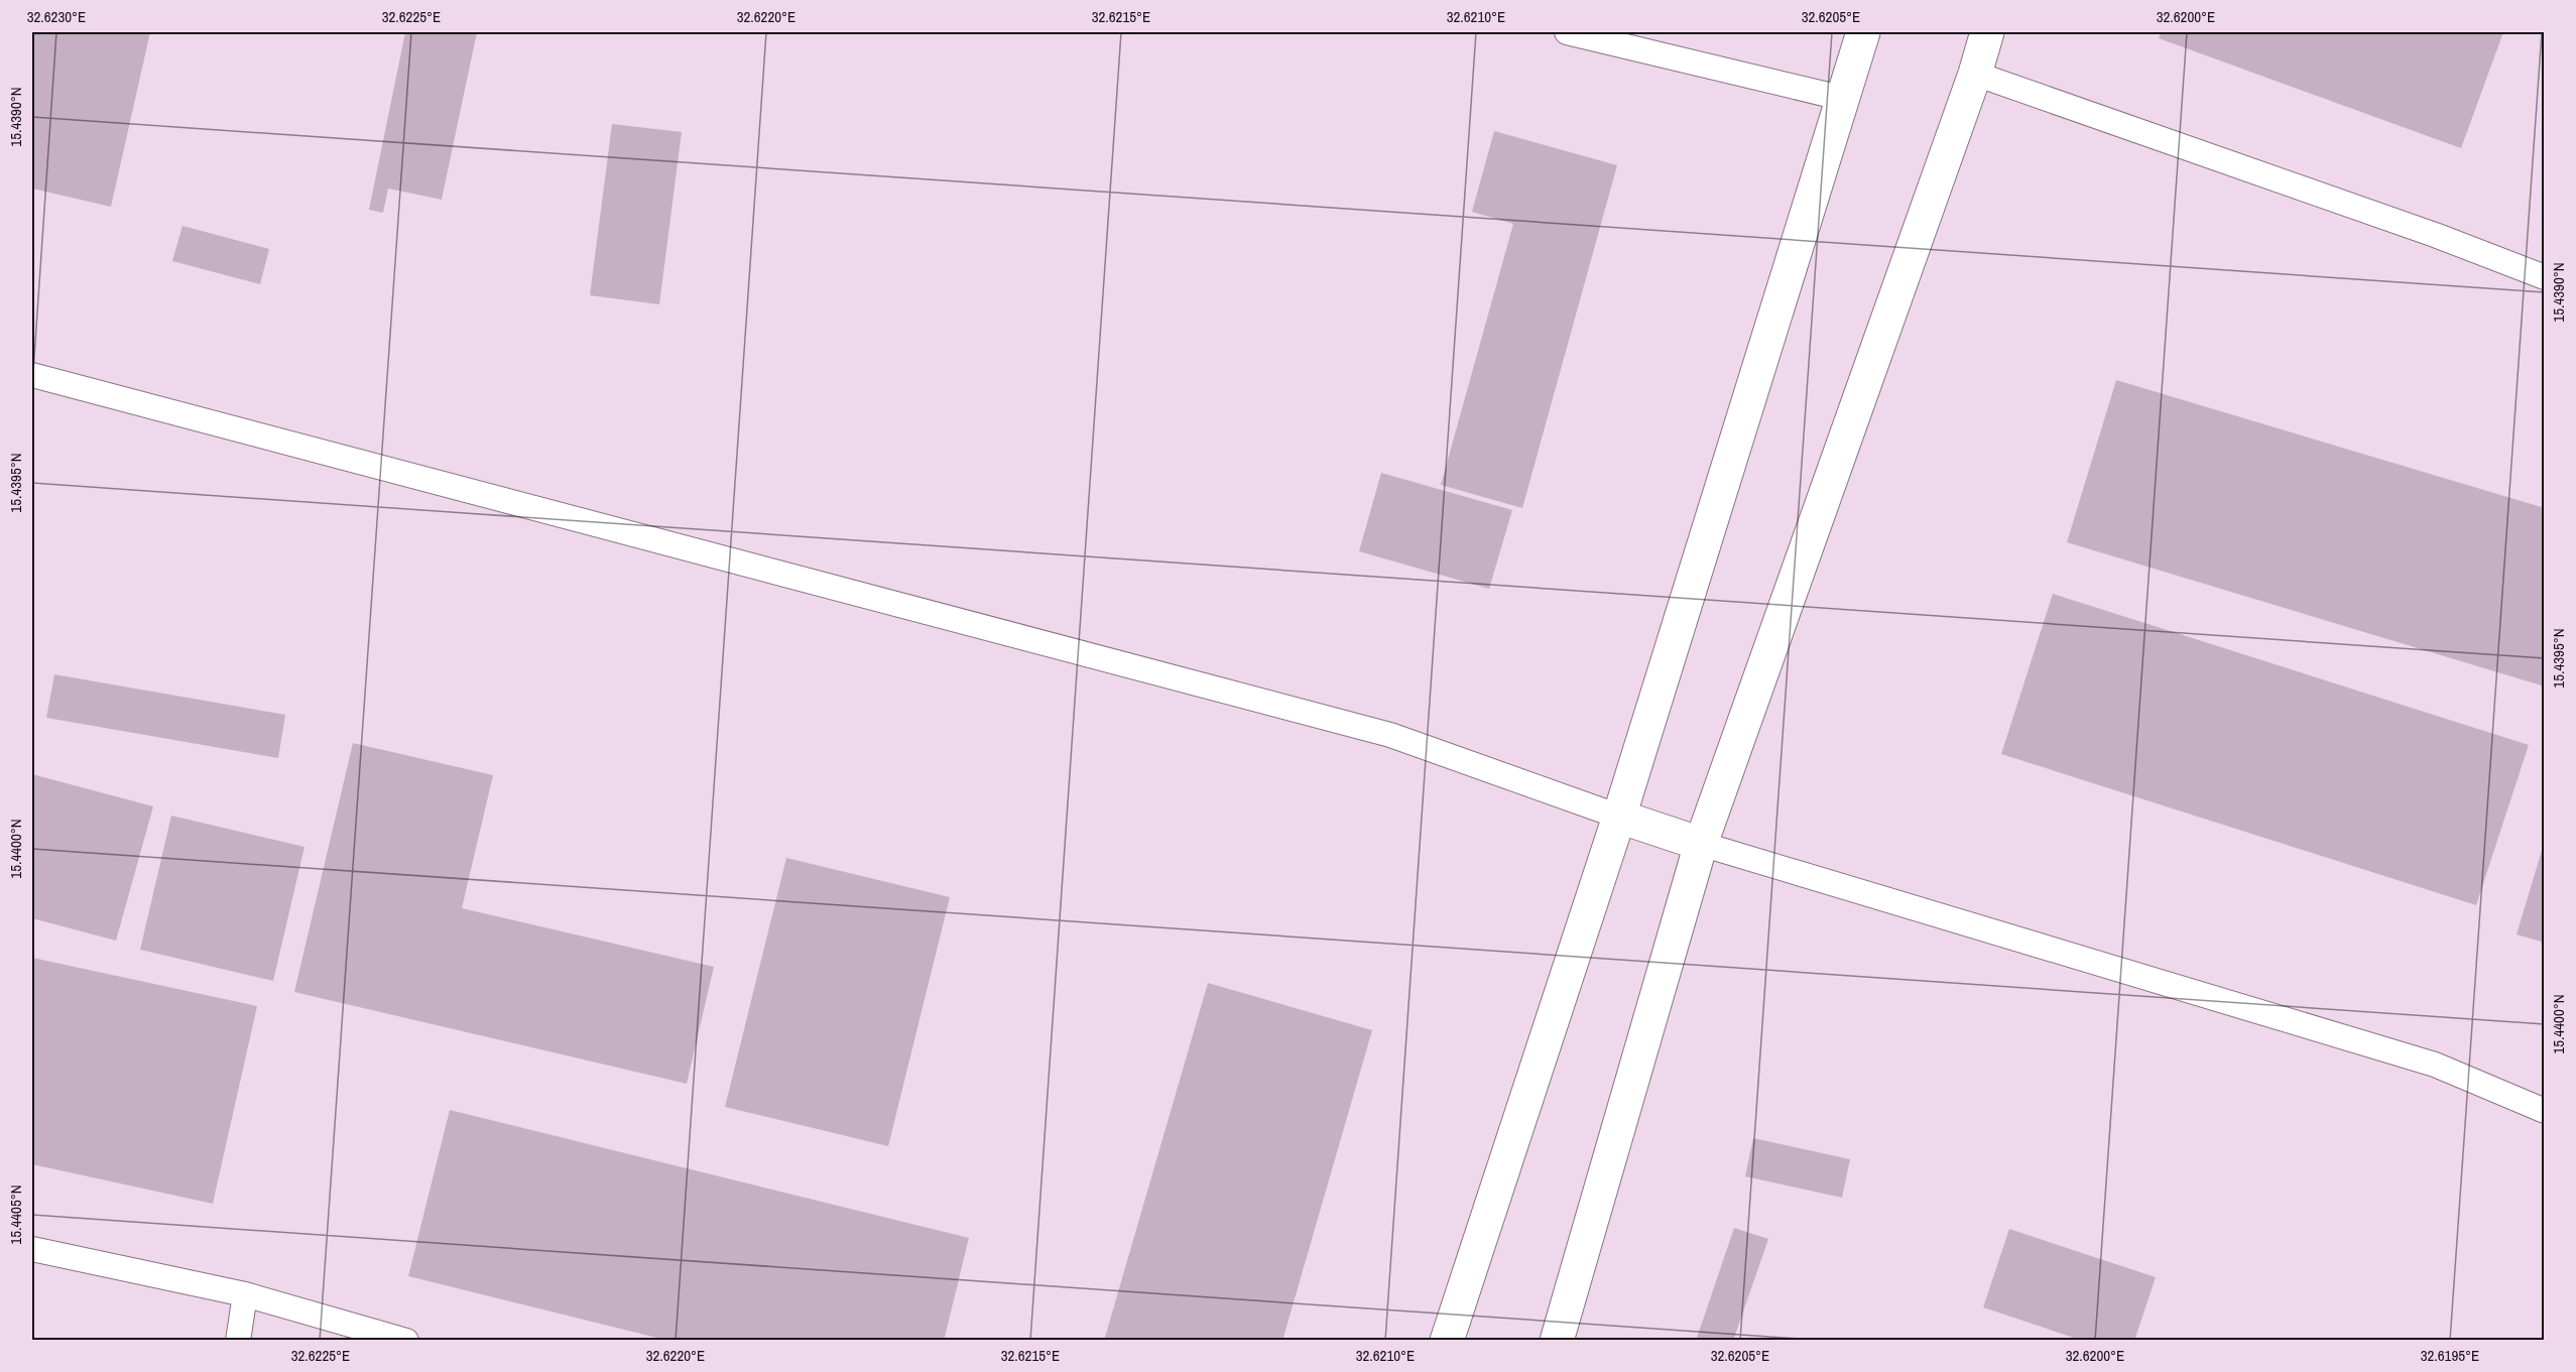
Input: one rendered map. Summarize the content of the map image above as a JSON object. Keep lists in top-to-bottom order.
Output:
{
  "coordinates": [
    "32.6230°E",
    "32.6225°E",
    "32.6220°E",
    "32.6215°E",
    "32.6210°E",
    "32.6205°E",
    "32.6200°E",
    "15.4390°N",
    "15.4395°N",
    "15.4400°N",
    "15.4405°N",
    "32.6195°E"
  ]
}
